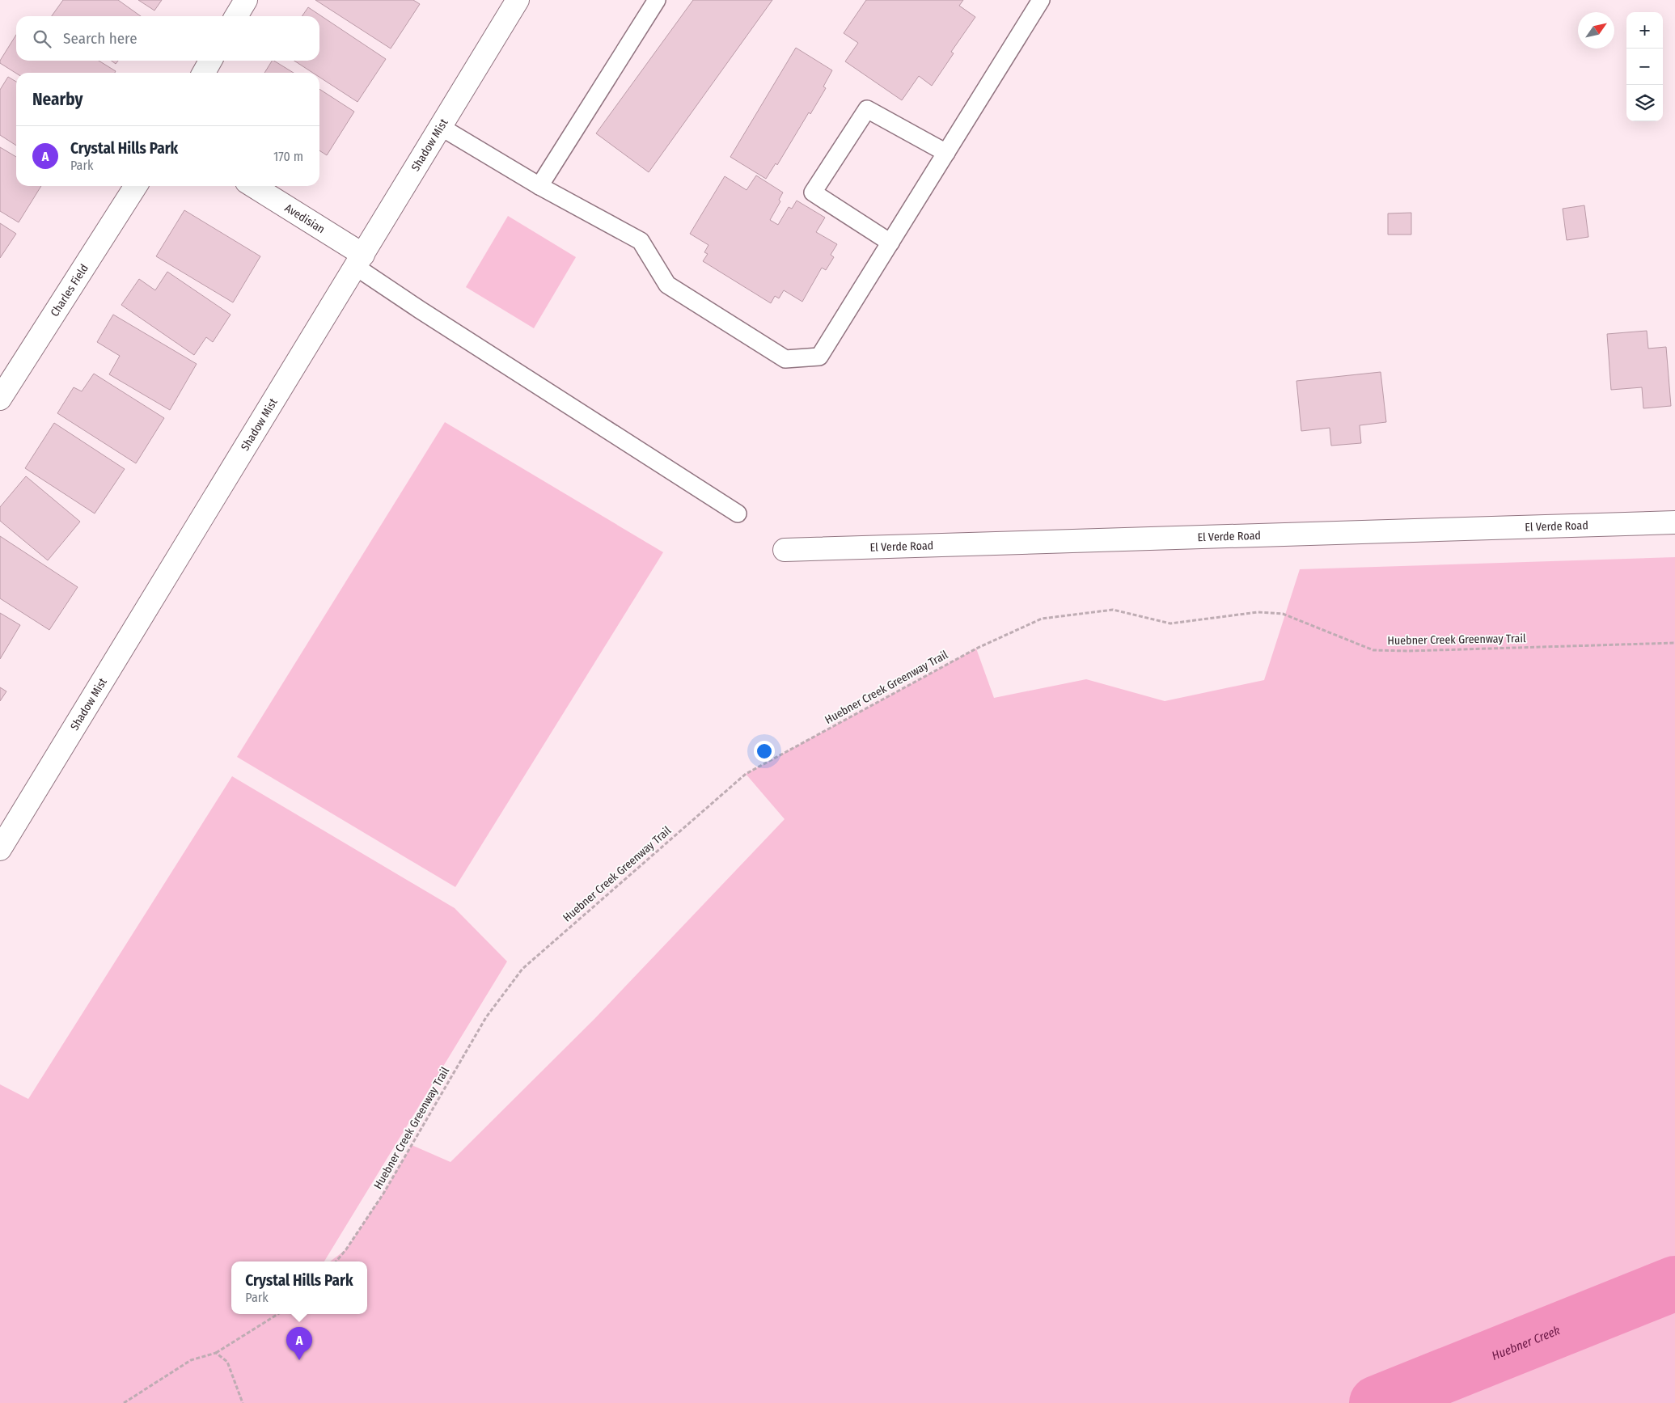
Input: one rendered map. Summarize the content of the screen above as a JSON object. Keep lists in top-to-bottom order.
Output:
{
  "streets": {
    "street": [
      "Shadow Mist",
      "Avedisian",
      "Charles Field",
      "El Verde Road"
    ],
    "path": ["Huebner Creek Greenway Trail"]
  },
  "crossings": [
    ["Shadow Mist", "Avedisian"]
  ],
  "water": ["Huebner Creek"],
  "north": "top right",
  "page": {
    "map_buttons": ["+", "−"],
    "search": "Search here",
    "heading": "Nearby",
    "list": [
      {
        "mark": "A",
        "name": "Crystal Hills Park",
        "note": "Park",
        "value": "170 m"
      }
    ],
    "popup": ["Crystal Hills Park", "Park"],
    "pins": "A"
  }
}
